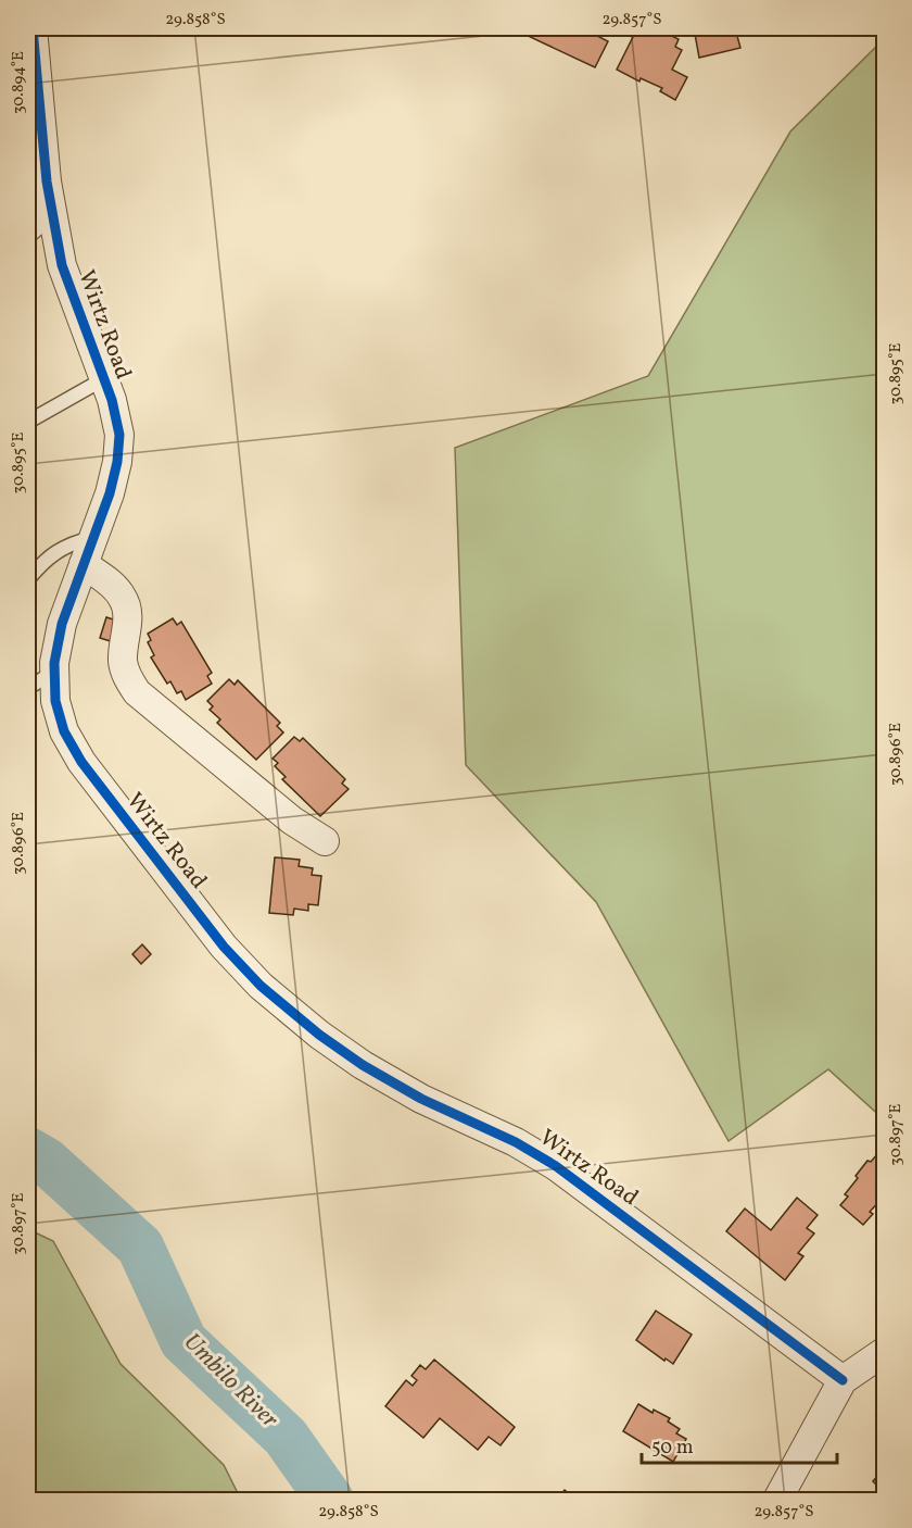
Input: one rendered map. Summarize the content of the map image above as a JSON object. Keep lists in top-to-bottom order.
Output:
{
  "streets": {
    "street": ["Wirtz Road"]
  },
  "water": ["Umbilo River"],
  "scale_bar": "50 m",
  "coordinates": [
    "29.858°S",
    "29.857°S",
    "30.894°E",
    "30.895°E",
    "30.896°E",
    "30.897°E"
  ]
}
